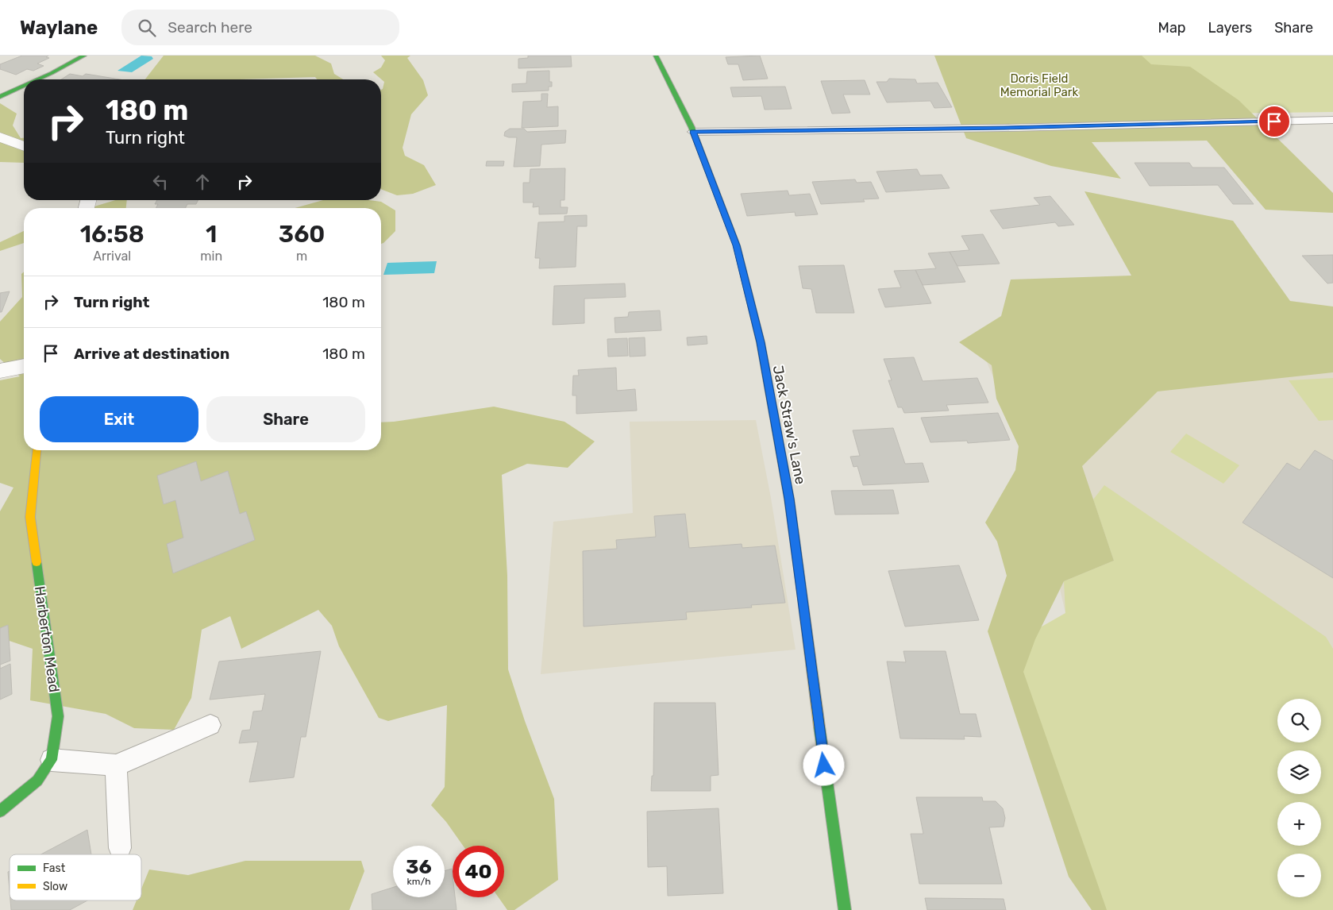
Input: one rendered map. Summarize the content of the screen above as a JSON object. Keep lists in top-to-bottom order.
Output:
{
  "streets": {
    "street": ["Jack Straw's Lane", "Harberton Mead"]
  },
  "parks": ["Doris Field Memorial Park"],
  "legend": ["Fast", "Slow"],
  "page": {
    "header": "Waylane",
    "search": "Search here",
    "nav": ["Map", "Layers", "Share"],
    "turn": ["180 m", "Turn right"],
    "eta": [
      "16:58",
      "Arrival",
      "1",
      "min",
      "360",
      "m"
    ],
    "list": [
      {
        "name": "Turn right",
        "value": "180 m"
      },
      {
        "name": "Arrive at destination",
        "value": "180 m"
      }
    ],
    "buttons": ["Exit", "Share"],
    "map_buttons": ["+", "−"],
    "speed": "36 km/h",
    "limit": "40"
  }
}
